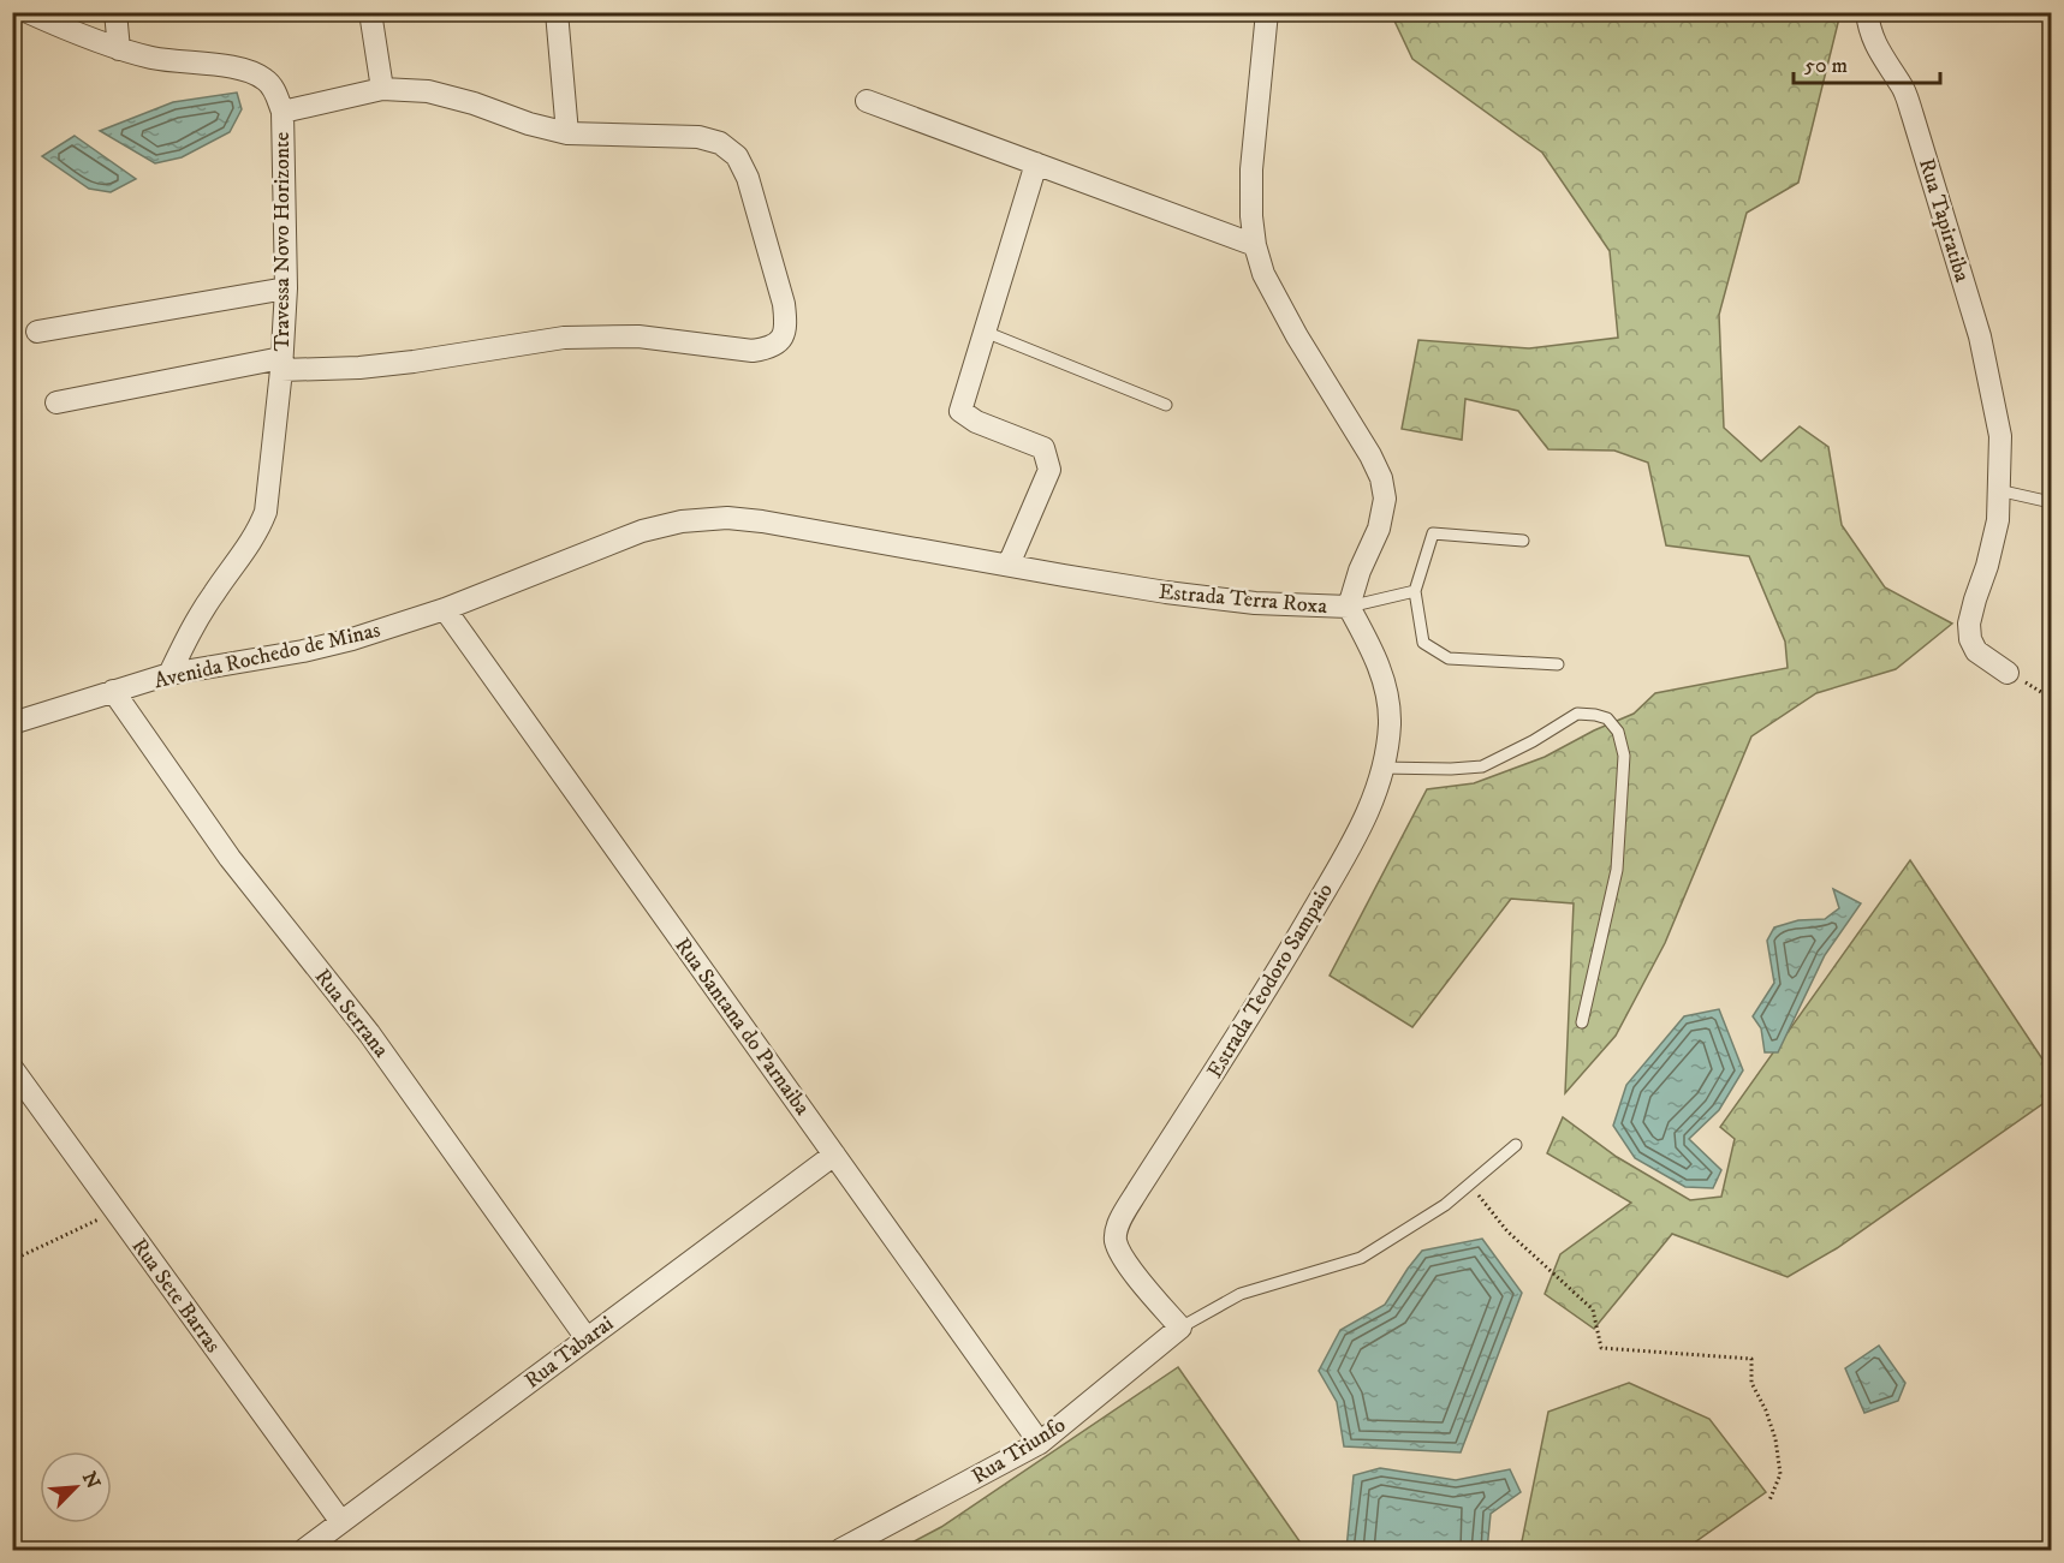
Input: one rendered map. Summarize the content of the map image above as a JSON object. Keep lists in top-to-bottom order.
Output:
{
  "streets": {
    "street": [
      "Rua Tapiratiba",
      "Travessa Novo Horizonte",
      "Estrada Terra Roxa",
      "Avenida Rochedo de Minas",
      "Estrada Teodoro Sampaio",
      "Rua Serrana",
      "Rua Santana do Parnaiba",
      "Rua Sete Barras",
      "Rua Tabarai",
      "Rua Triunfo"
    ]
  },
  "crossings": [
    ["Travessa Novo Horizonte", "Avenida Rochedo de Minas"],
    ["Estrada Terra Roxa", "Avenida Rochedo de Minas"],
    ["Estrada Terra Roxa", "Estrada Teodoro Sampaio"],
    ["Avenida Rochedo de Minas", "Rua Serrana"],
    ["Avenida Rochedo de Minas", "Rua Santana do Parnaiba"],
    ["Estrada Teodoro Sampaio", "Rua Triunfo"],
    ["Rua Serrana", "Rua Tabarai"],
    ["Rua Santana do Parnaiba", "Rua Tabarai"],
    ["Rua Santana do Parnaiba", "Rua Triunfo"],
    ["Rua Sete Barras", "Rua Tabarai"]
  ],
  "scale_bar": "50 m",
  "north": "top right"
}
